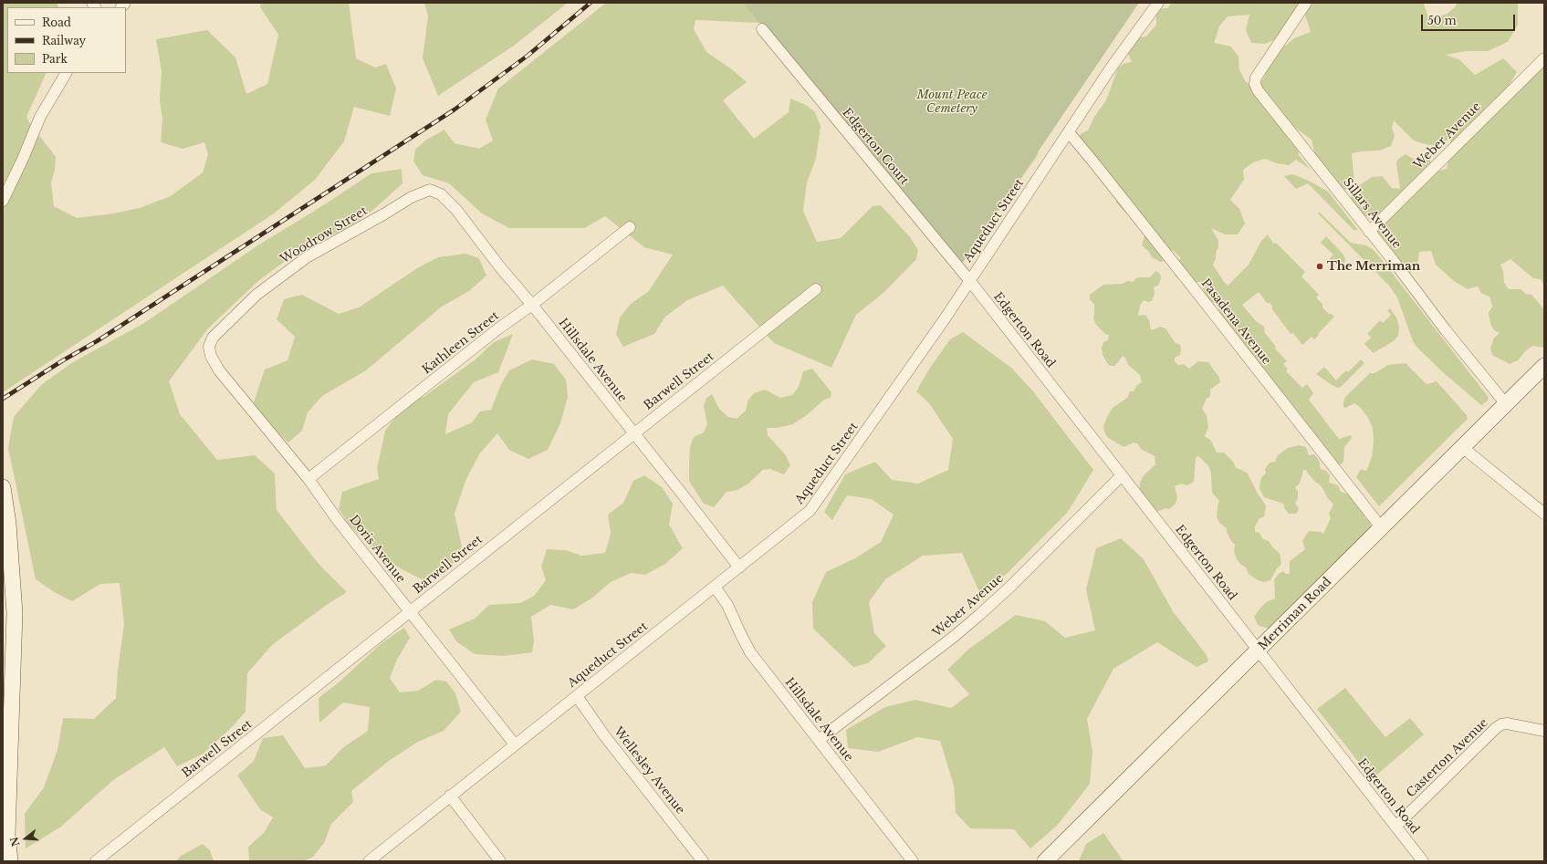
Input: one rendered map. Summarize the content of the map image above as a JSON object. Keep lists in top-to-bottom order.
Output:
{
  "streets": {
    "main road": ["Merriman Road"],
    "street": [
      "Weber Avenue",
      "Edgerton Court",
      "Sillars Avenue",
      "Aqueduct Street",
      "Woodrow Street",
      "Pasadena Avenue",
      "Edgerton Road",
      "Kathleen Street",
      "Hillsdale Avenue",
      "Barwell Street",
      "Doris Avenue",
      "Casterton Avenue",
      "Wellesley Avenue"
    ]
  },
  "crossings": [
    ["Weber Avenue", "Sillars Avenue"],
    ["Weber Avenue", "Edgerton Road"],
    ["Weber Avenue", "Hillsdale Avenue"],
    ["Edgerton Court", "Aqueduct Street"],
    ["Edgerton Court", "Edgerton Road"],
    ["Sillars Avenue", "Merriman Road"],
    ["Aqueduct Street", "Pasadena Avenue"],
    ["Aqueduct Street", "Edgerton Road"],
    ["Aqueduct Street", "Hillsdale Avenue"],
    ["Aqueduct Street", "Doris Avenue"],
    ["Aqueduct Street", "Wellesley Avenue"],
    ["Woodrow Street", "Hillsdale Avenue"],
    ["Woodrow Street", "Doris Avenue"],
    ["Pasadena Avenue", "Merriman Road"],
    ["Edgerton Road", "Merriman Road"],
    ["Edgerton Road", "Casterton Avenue"],
    ["Kathleen Street", "Hillsdale Avenue"],
    ["Kathleen Street", "Doris Avenue"],
    ["Hillsdale Avenue", "Barwell Street"],
    ["Barwell Street", "Doris Avenue"]
  ],
  "parks": ["Mount Peace Cemetery"],
  "places": ["The Merriman"],
  "legend": ["Road", "Railway", "Park"],
  "scale_bar": "50 m",
  "north": "left"
}
